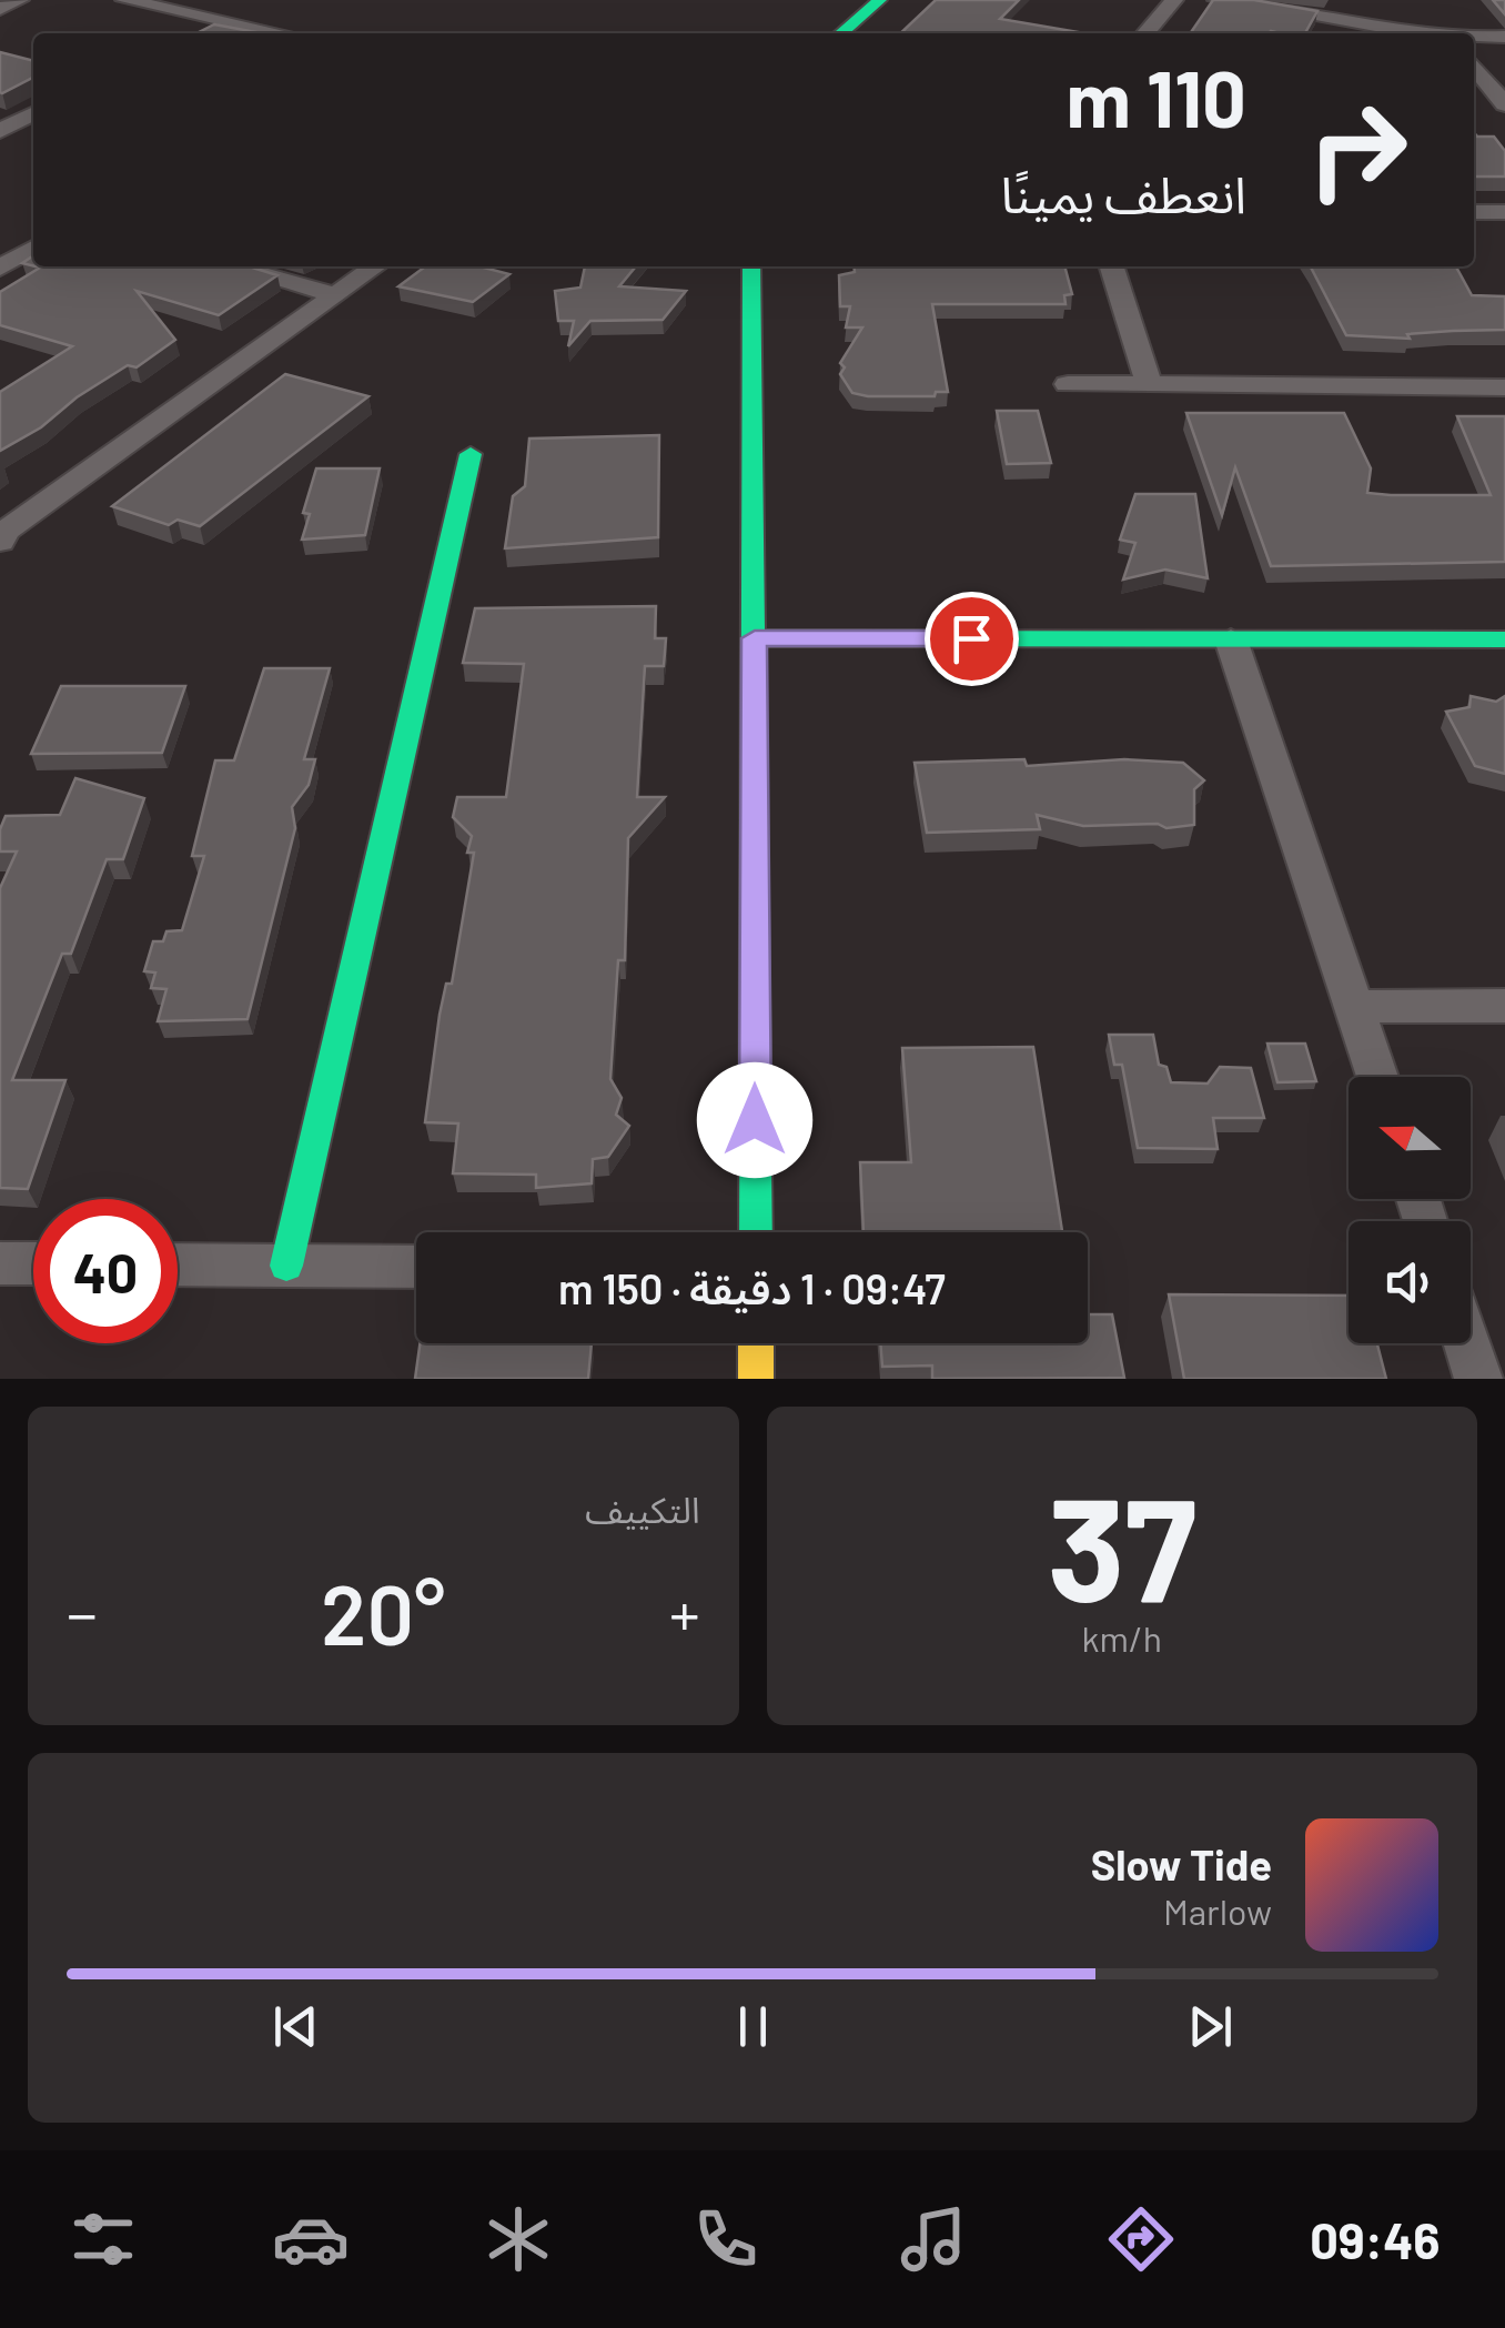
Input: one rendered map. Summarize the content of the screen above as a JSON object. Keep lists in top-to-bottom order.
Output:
{
  "north": "left",
  "page": {
    "turn": ["110 m", "انعطف يمينًا"],
    "limit": "40",
    "trip": "09:47 · 1 دقيقة · 150 m",
    "tile": [
      ["37", "km/h"],
      "التكييف"
    ],
    "heat": ["−", "20°", "+"],
    "song": ["Slow Tide", "Marlow"],
    "tabs": "09:46"
  }
}
